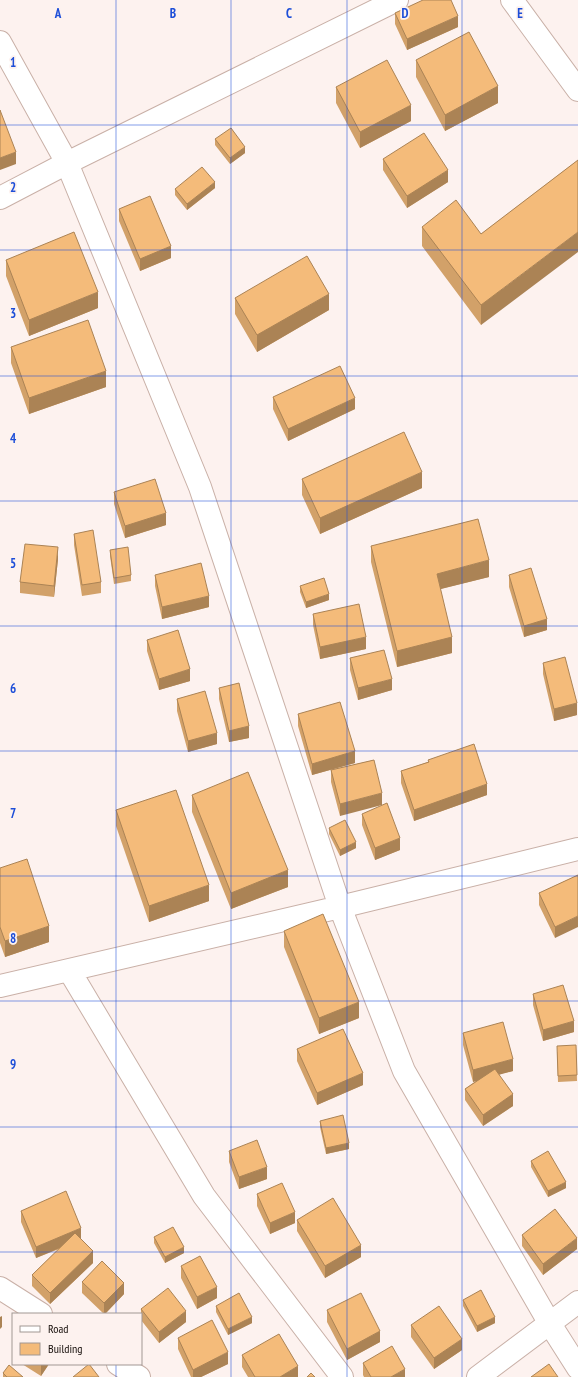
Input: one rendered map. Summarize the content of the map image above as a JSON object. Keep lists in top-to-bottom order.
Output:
{
  "legend": ["Road", "Building"],
  "grid": {
    "columns": [
      "A",
      "B",
      "C",
      "D",
      "E"
    ],
    "rows": [
      "1",
      "2",
      "3",
      "4",
      "5",
      "6",
      "7",
      "8",
      "9"
    ]
  }
}
